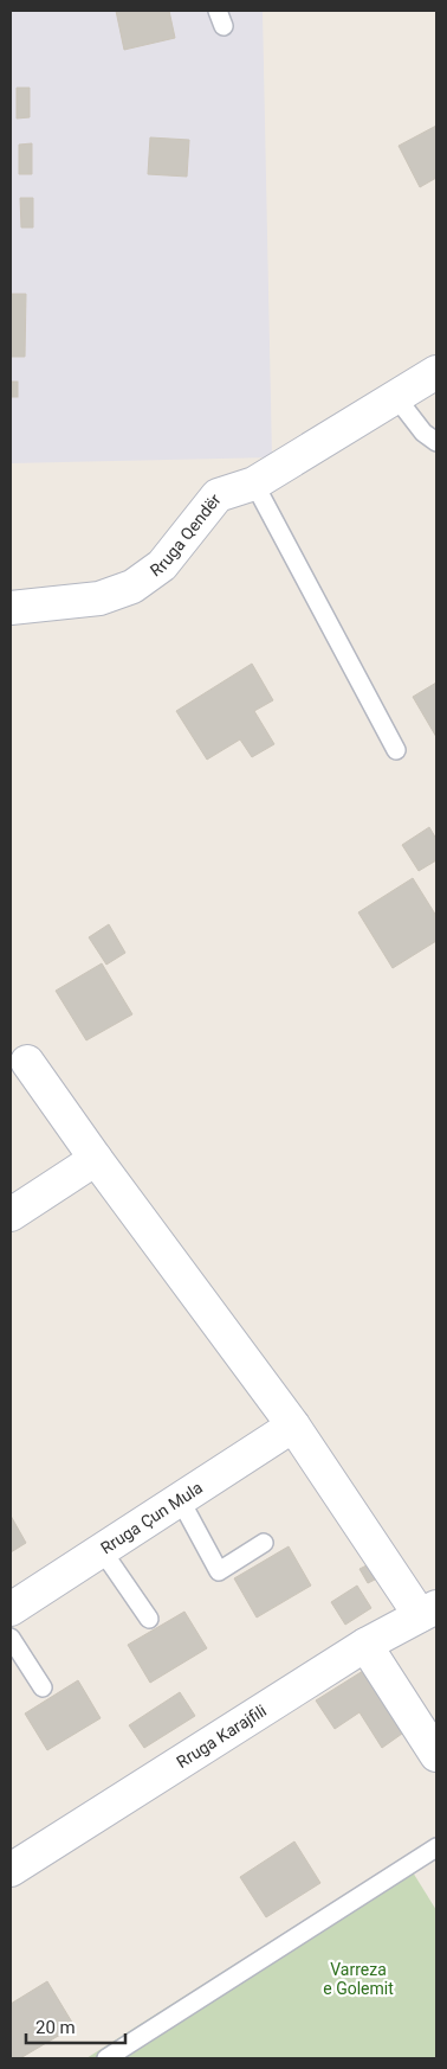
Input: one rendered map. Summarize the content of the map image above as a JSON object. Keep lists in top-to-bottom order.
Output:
{
  "streets": {
    "street": ["Rruga Qendër", "Rruga Çun Mula", "Rruga Karajfili"]
  },
  "parks": ["Varreza e Golemit"],
  "scale_bar": "20 m"
}
